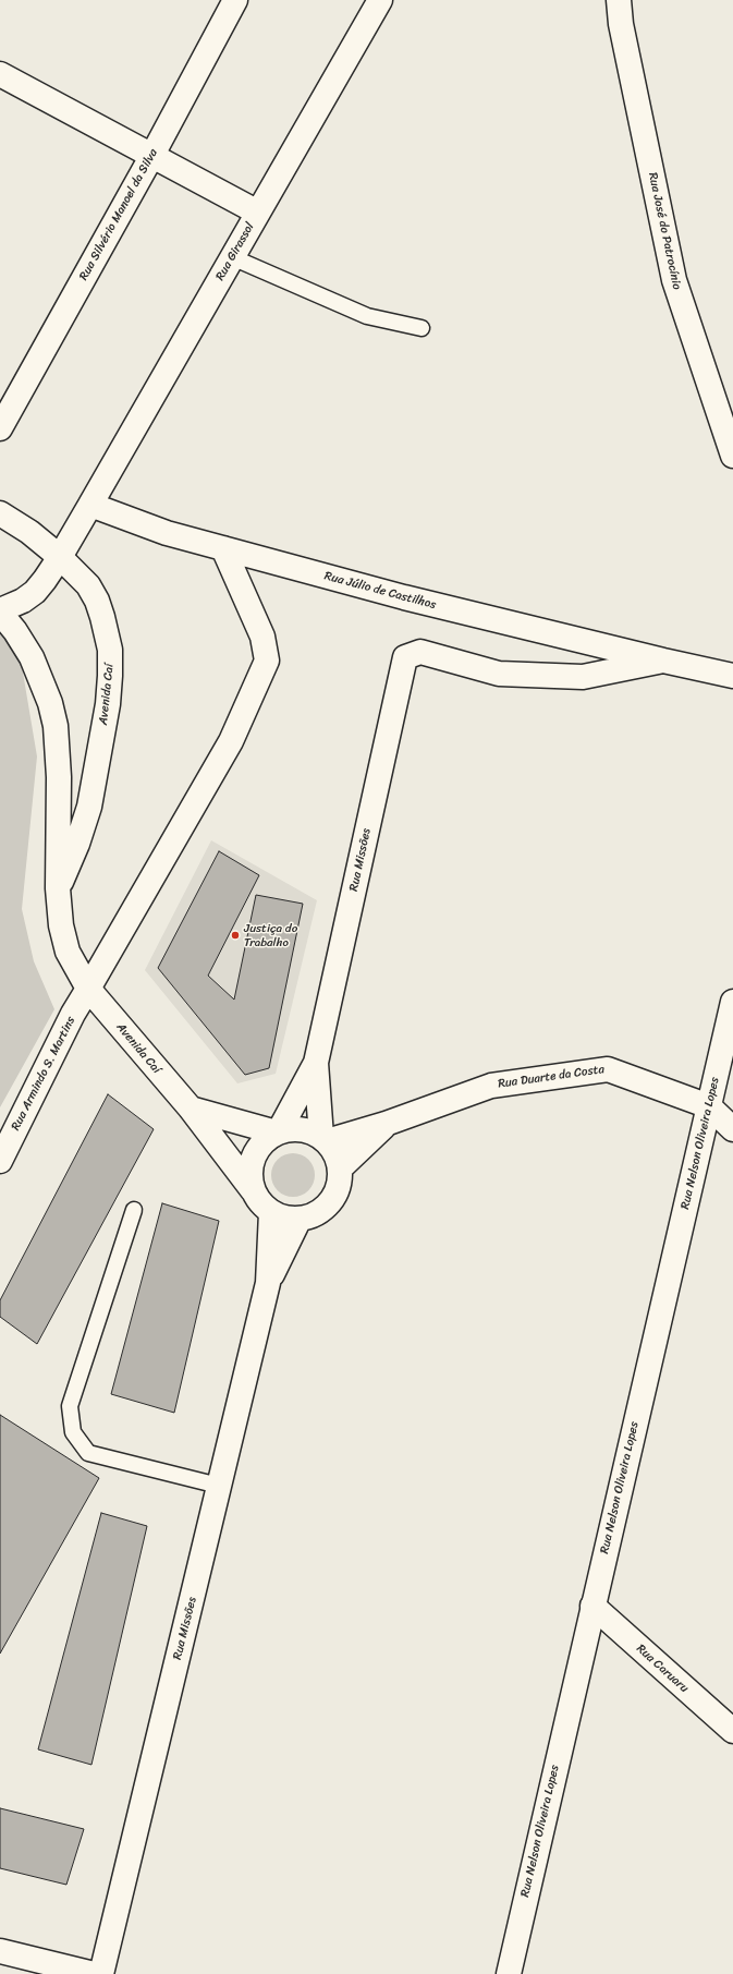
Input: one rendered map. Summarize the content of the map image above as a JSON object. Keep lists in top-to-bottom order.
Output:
{
  "streets": {
    "street": [
      "Rua Silvério Manoel da Silva",
      "Rua José do Patrocínio",
      "Rua Girassol",
      "Rua Júlio de Castilhos",
      "Avenida Caí",
      "Rua Missões",
      "Rua Armindo S. Martins",
      "Rua Duarte da Costa",
      "Rua Nelson Oliveira Lopes",
      "Rua Caruaru"
    ]
  },
  "crossings": [
    ["Rua Girassol", "Rua Júlio de Castilhos"],
    ["Rua Júlio de Castilhos", "Rua Missões"],
    ["Rua Júlio de Castilhos", "Rua Armindo S. Martins"],
    ["Avenida Caí", "Rua Missões"],
    ["Avenida Caí", "Rua Armindo S. Martins"],
    ["Avenida Caí", "Rua Duarte da Costa"],
    ["Rua Missões", "Rua Duarte da Costa"],
    ["Rua Duarte da Costa", "Rua Nelson Oliveira Lopes"],
    ["Rua Nelson Oliveira Lopes", "Rua Caruaru"]
  ],
  "places": ["Justiça do Trabalho"]
}
